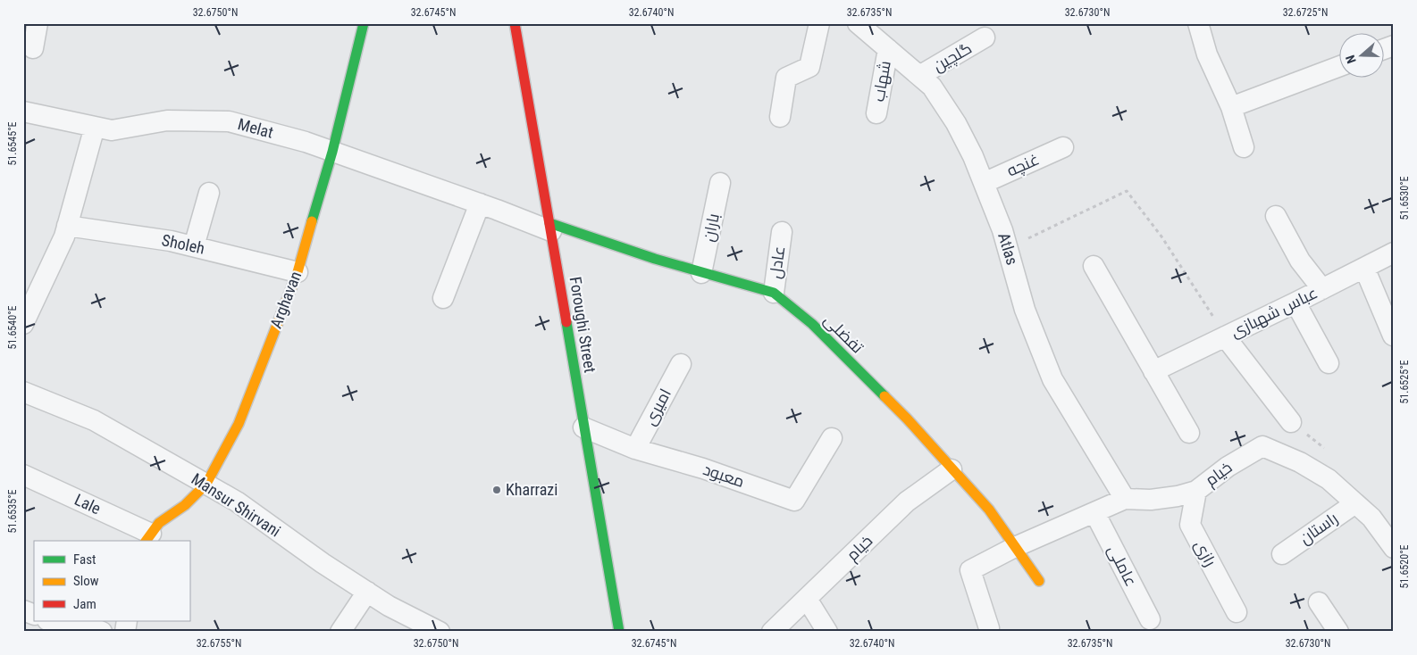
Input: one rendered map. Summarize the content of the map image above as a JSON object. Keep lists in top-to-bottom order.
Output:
{
  "streets": {
    "street": [
      "گلچین",
      "شهاب",
      "Melat",
      "غنچه",
      "باران",
      "Sholeh",
      "Atlas",
      "عادل",
      "Arghavan",
      "عباس شهبازی",
      "Foroughi Street",
      "تفضلی",
      "امیری",
      "خیام",
      "معبود",
      "Lale",
      "Mansur Shirvani",
      "راستان",
      "رازی",
      "عاملی"
    ]
  },
  "crossings": [
    ["گلچین", "Atlas"],
    ["شهاب", "Atlas"],
    ["Melat", "Arghavan"],
    ["Melat", "Foroughi Street"],
    ["Melat", "تفضلی"],
    ["غنچه", "Atlas"],
    ["باران", "تفضلی"],
    ["Sholeh", "Arghavan"],
    ["Atlas", "خیام"],
    ["عادل", "تفضلی"],
    ["Arghavan", "Lale"],
    ["Arghavan", "Mansur Shirvani"],
    ["Foroughi Street", "تفضلی"],
    ["Foroughi Street", "معبود"],
    ["تفضلی", "خیام"],
    ["امیری", "معبود"],
    ["خیام", "راستان"],
    ["خیام", "رازی"],
    ["خیام", "عاملی"]
  ],
  "places": ["Kharrazi"],
  "legend": ["Fast", "Slow", "Jam"],
  "north": "left",
  "coordinates": [
    "32.6750°N",
    "32.6745°N",
    "32.6740°N",
    "32.6735°N",
    "32.6730°N",
    "32.6725°N",
    "51.6545°E",
    "51.6530°E",
    "51.6540°E",
    "51.6525°E",
    "51.6535°E",
    "51.6520°E",
    "32.6755°N"
  ]
}
